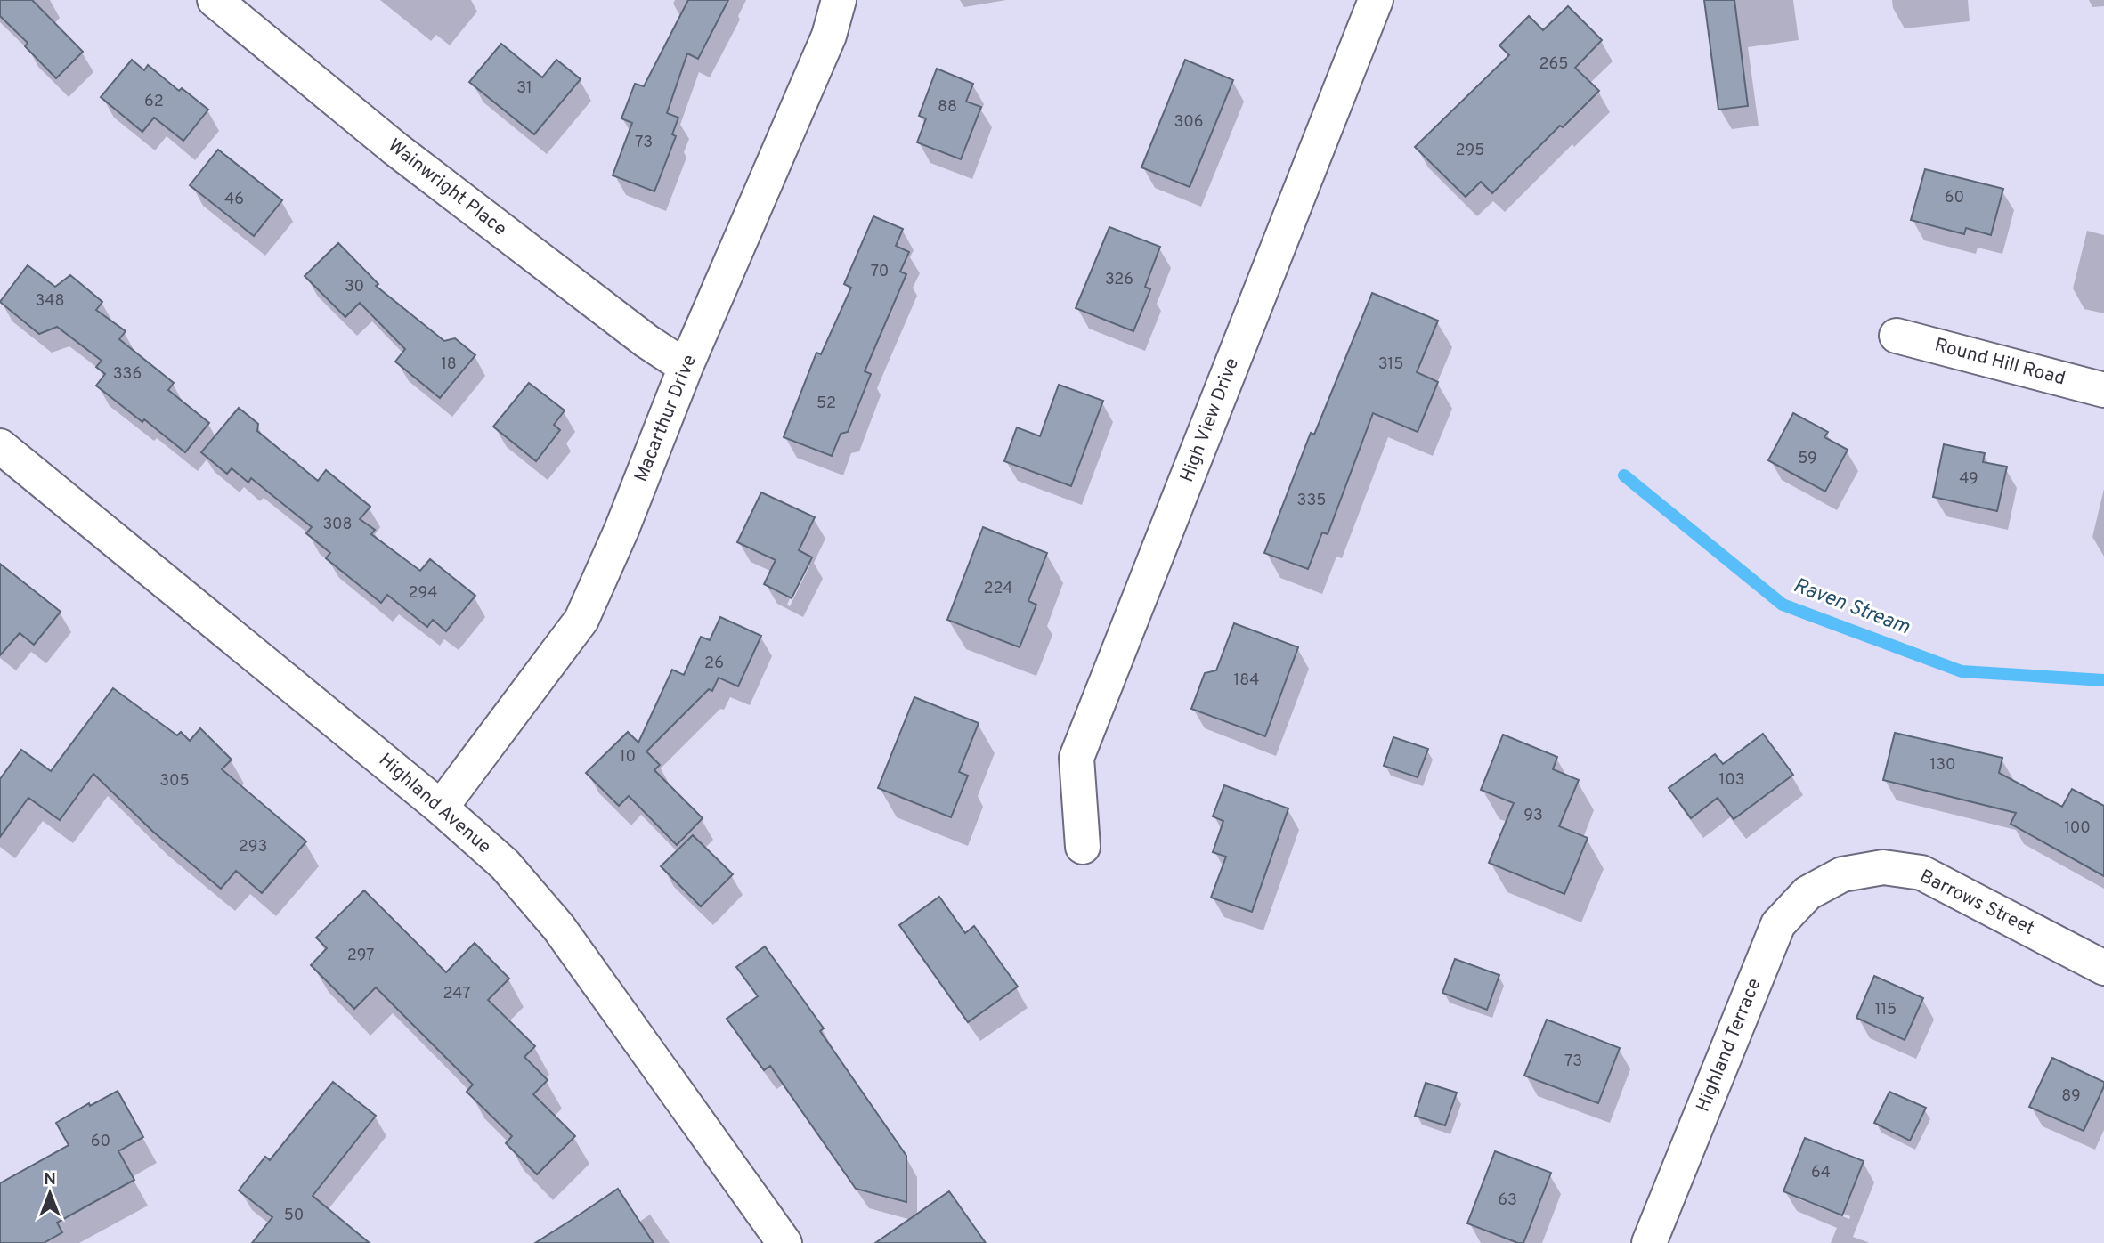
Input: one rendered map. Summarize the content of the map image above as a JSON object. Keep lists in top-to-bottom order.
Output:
{
  "streets": {
    "street": [
      "Wainwright Place",
      "Round Hill Road",
      "Macarthur Drive",
      "High View Drive",
      "Highland Avenue",
      "Barrows Street",
      "Highland Terrace"
    ]
  },
  "crossings": [
    ["Wainwright Place", "Macarthur Drive"],
    ["Macarthur Drive", "Highland Avenue"],
    ["Barrows Street", "Highland Terrace"]
  ],
  "water": ["Raven Stream"],
  "house_numbers": [
    "265",
    "31",
    "62",
    "88",
    "306",
    "73",
    "295",
    "60",
    "46",
    "70",
    "326",
    "30",
    "348",
    "18",
    "315",
    "336",
    "52",
    "59",
    "49",
    "335",
    "308",
    "224",
    "294",
    "26",
    "184",
    "10",
    "130",
    "103",
    "305",
    "93",
    "100",
    "293",
    "297",
    "247",
    "115",
    "73",
    "89",
    "60",
    "64",
    "63",
    "50"
  ],
  "north": "top"
}
